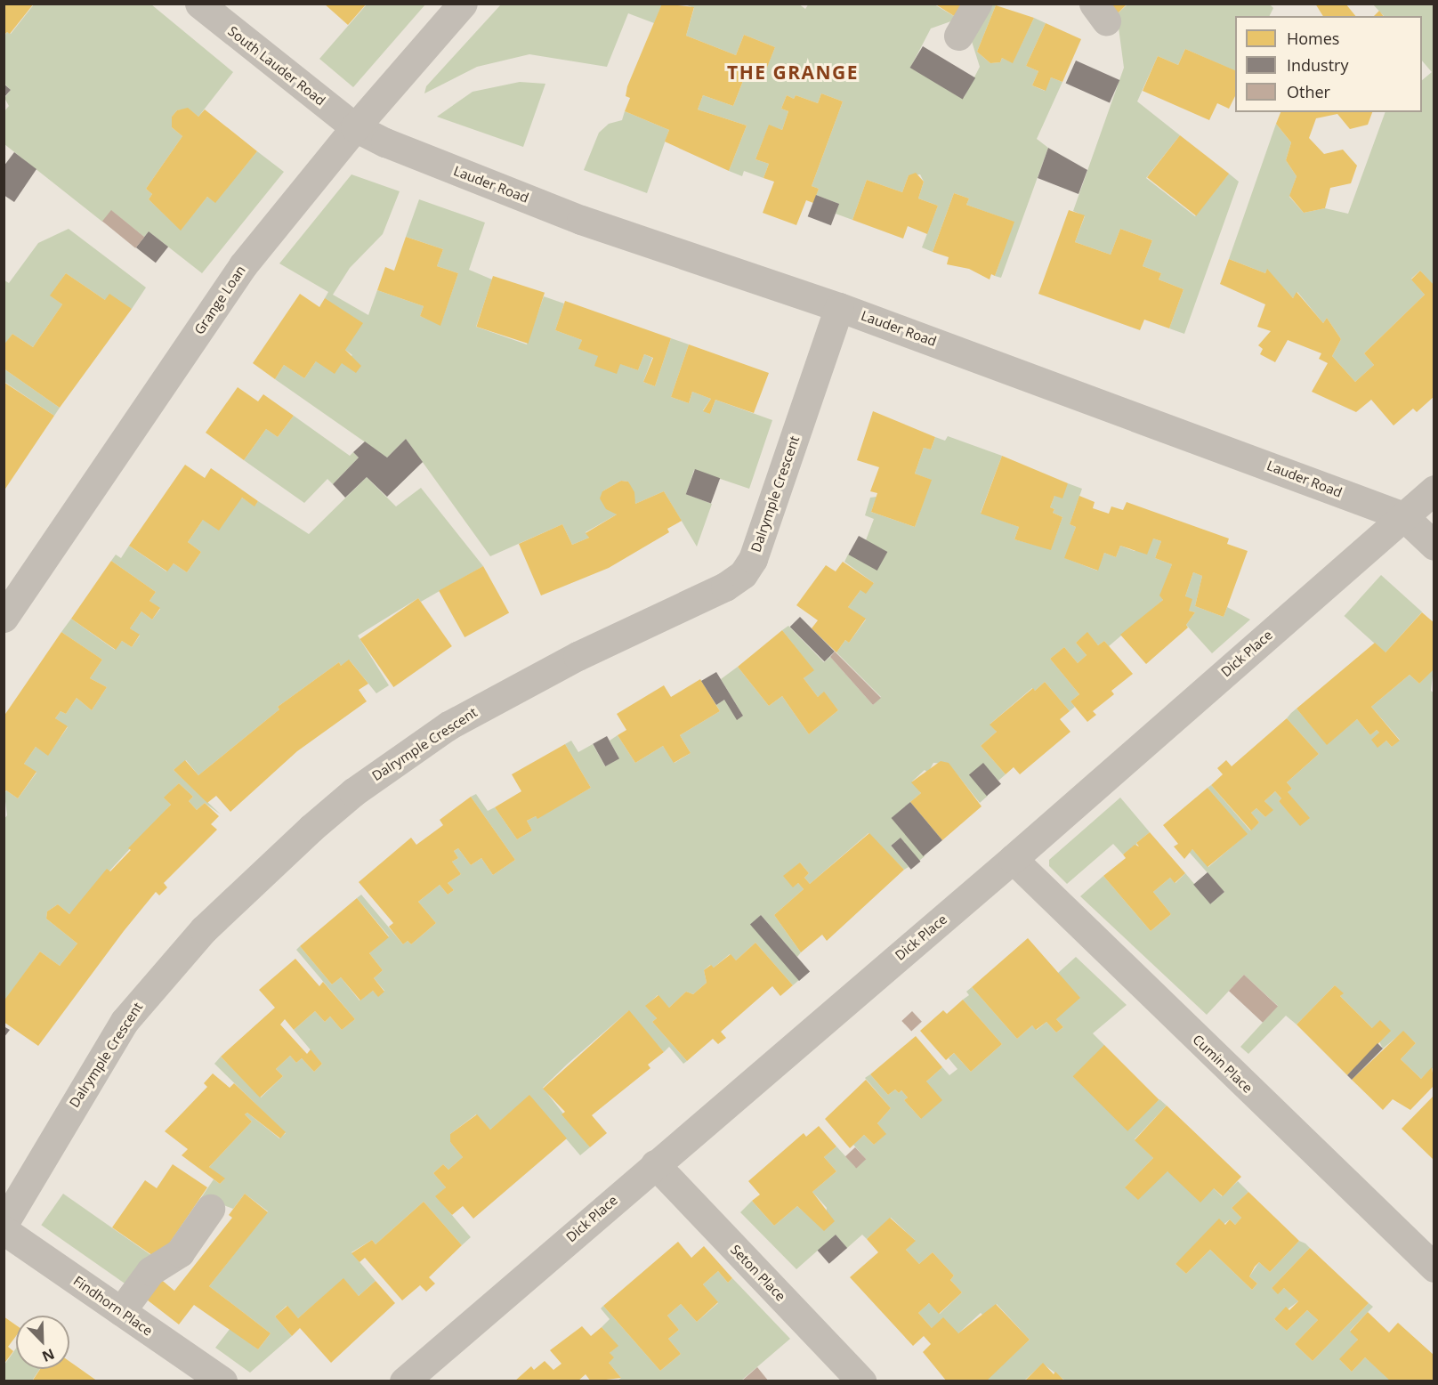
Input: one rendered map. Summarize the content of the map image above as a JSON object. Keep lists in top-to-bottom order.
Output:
{
  "streets": {
    "street": [
      "South Lauder Road",
      "Lauder Road",
      "Grange Loan",
      "Dalrymple Crescent",
      "Dick Place",
      "Cumin Place",
      "Seton Place",
      "Findhorn Place"
    ]
  },
  "crossings": [
    ["South Lauder Road", "Lauder Road"],
    ["South Lauder Road", "Grange Loan"],
    ["Lauder Road", "Grange Loan"],
    ["Lauder Road", "Dalrymple Crescent"],
    ["Lauder Road", "Dick Place"],
    ["Dick Place", "Cumin Place"],
    ["Dick Place", "Seton Place"]
  ],
  "districts": ["THE GRANGE"],
  "legend": ["Homes", "Industry", "Other"],
  "north": "bottom right"
}
